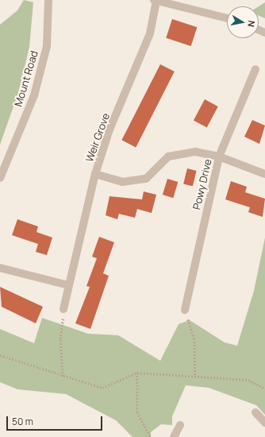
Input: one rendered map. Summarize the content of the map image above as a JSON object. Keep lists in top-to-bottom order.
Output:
{
  "streets": {
    "street": ["Mount Road", "Weir Grove", "Powy Drive"]
  },
  "scale_bar": "50 m",
  "north": "right"
}
